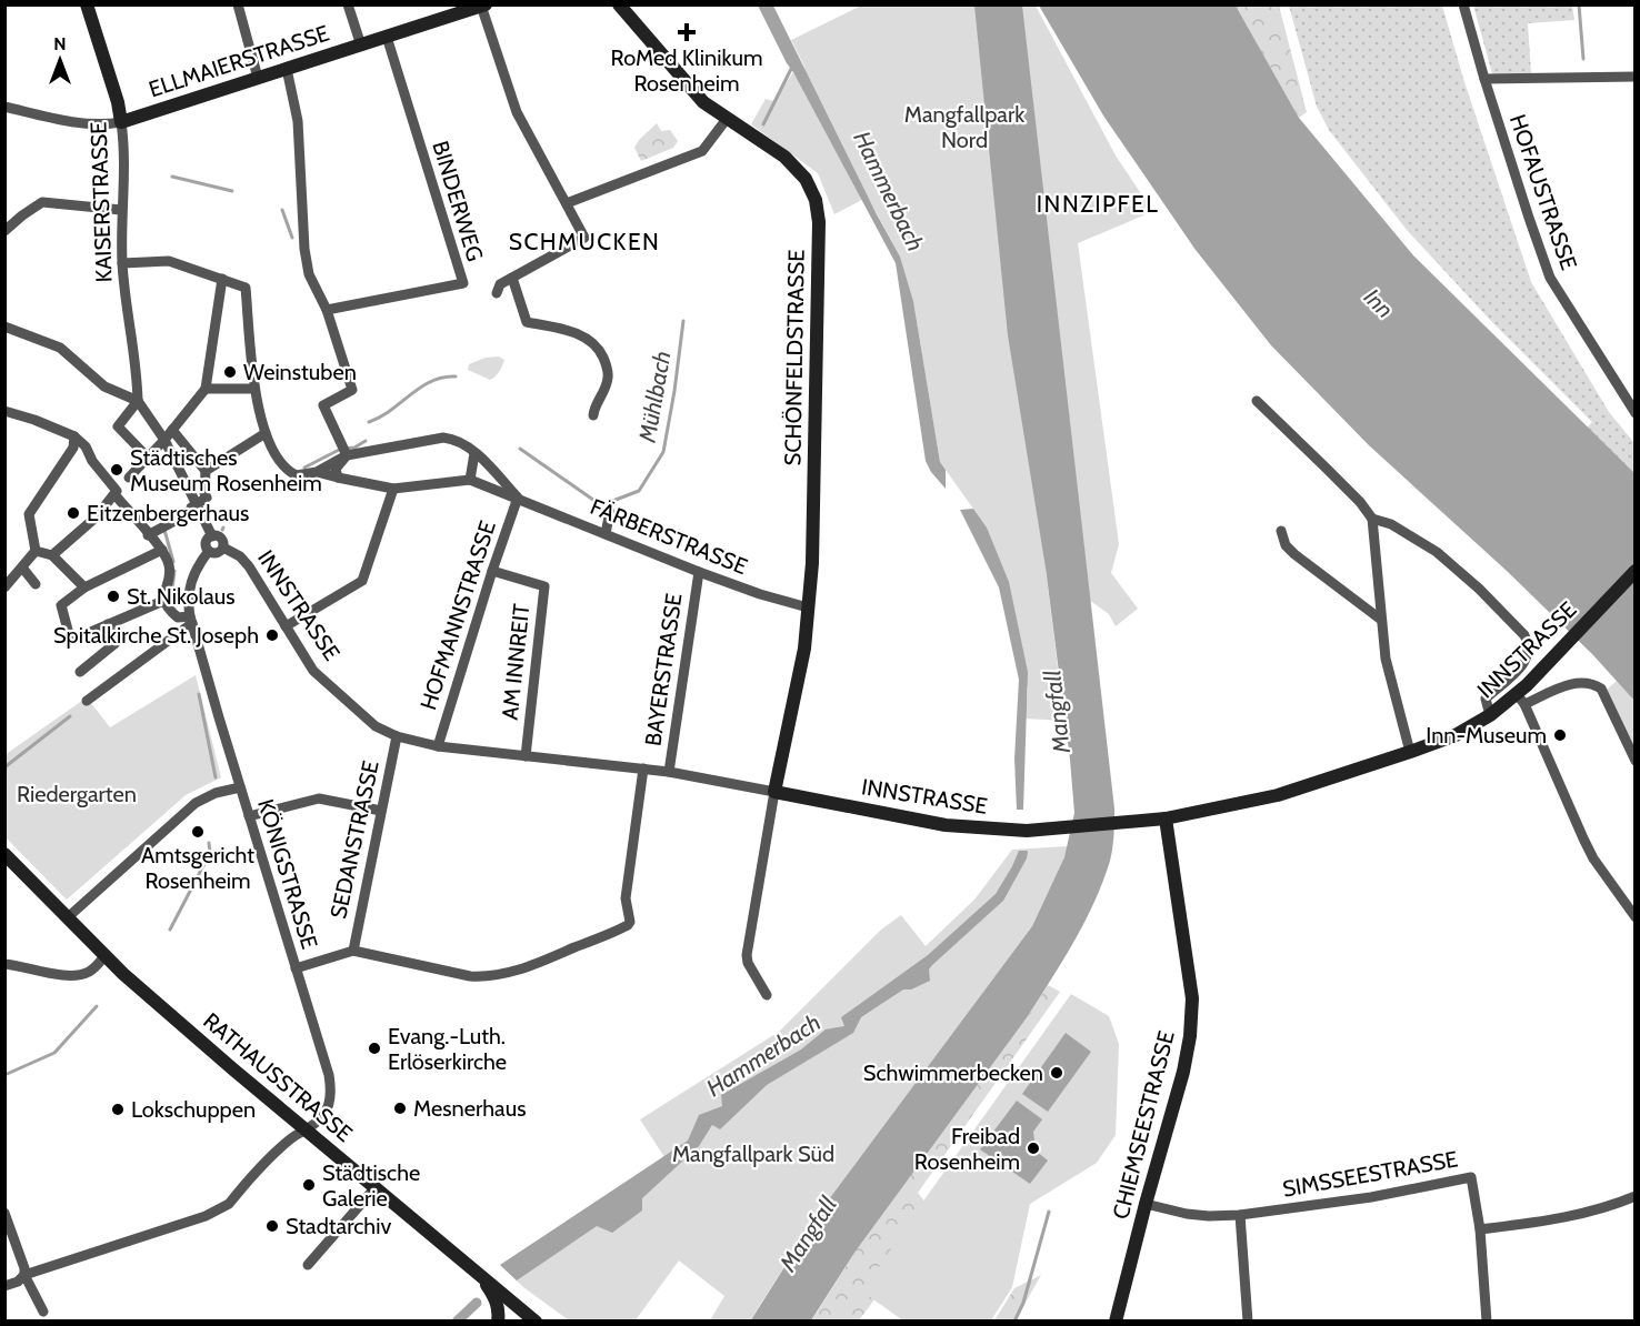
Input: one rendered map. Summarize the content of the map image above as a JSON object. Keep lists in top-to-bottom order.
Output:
{
  "streets": {
    "main road": [
      "ELLMAIERSTRASSE",
      "KAISERSTRASSE",
      "SCHÖNFELDSTRASSE",
      "INNSTRASSE",
      "RATHAUSSTRASSE",
      "CHIEMSEESTRASSE"
    ],
    "street": [
      "HOFAUSTRASSE",
      "BINDERWEG",
      "FÄRBERSTRASSE",
      "HOFMANNSTRASSE",
      "AM INNREIT",
      "BAYERSTRASSE",
      "SEDANSTRASSE",
      "KÖNIGSTRASSE",
      "SIMSSEESTRASSE"
    ]
  },
  "crossings": [
    ["ELLMAIERSTRASSE", "BINDERWEG"],
    ["ELLMAIERSTRASSE", "KAISERSTRASSE"],
    ["SCHÖNFELDSTRASSE", "FÄRBERSTRASSE"],
    ["SCHÖNFELDSTRASSE", "INNSTRASSE"],
    ["FÄRBERSTRASSE", "HOFMANNSTRASSE"],
    ["FÄRBERSTRASSE", "BAYERSTRASSE"],
    ["INNSTRASSE", "HOFMANNSTRASSE"],
    ["INNSTRASSE", "AM INNREIT"],
    ["INNSTRASSE", "BAYERSTRASSE"],
    ["INNSTRASSE", "SEDANSTRASSE"],
    ["INNSTRASSE", "KÖNIGSTRASSE"],
    ["INNSTRASSE", "CHIEMSEESTRASSE"],
    ["HOFMANNSTRASSE", "AM INNREIT"],
    ["KÖNIGSTRASSE", "RATHAUSSTRASSE"],
    ["CHIEMSEESTRASSE", "SIMSSEESTRASSE"]
  ],
  "districts": ["INNZIPFEL", "SCHMUCKEN"],
  "water": [
    "Hammerbach",
    "Inn",
    "Mühlbach",
    "Mangfall"
  ],
  "parks": ["Mangfallpark Nord", "Riedergarten", "Mangfallpark Süd"],
  "places": {
    "health": ["RoMed Klinikum Rosenheim"],
    "other": [
      "Weinstuben",
      "Städtisches Museum Rosenheim",
      "Eitzenbergerhaus",
      "St. Nikolaus",
      "Spitalkirche St. Joseph",
      "Inn-Museum",
      "Amtsgericht Rosenheim",
      "Evang.-Luth. Erlöserkirche",
      "Schwimmerbecken",
      "Mesnerhaus",
      "Lokschuppen",
      "Freibad Rosenheim",
      "Städtische Galerie",
      "Stadtarchiv"
    ]
  },
  "north": "top"
}
